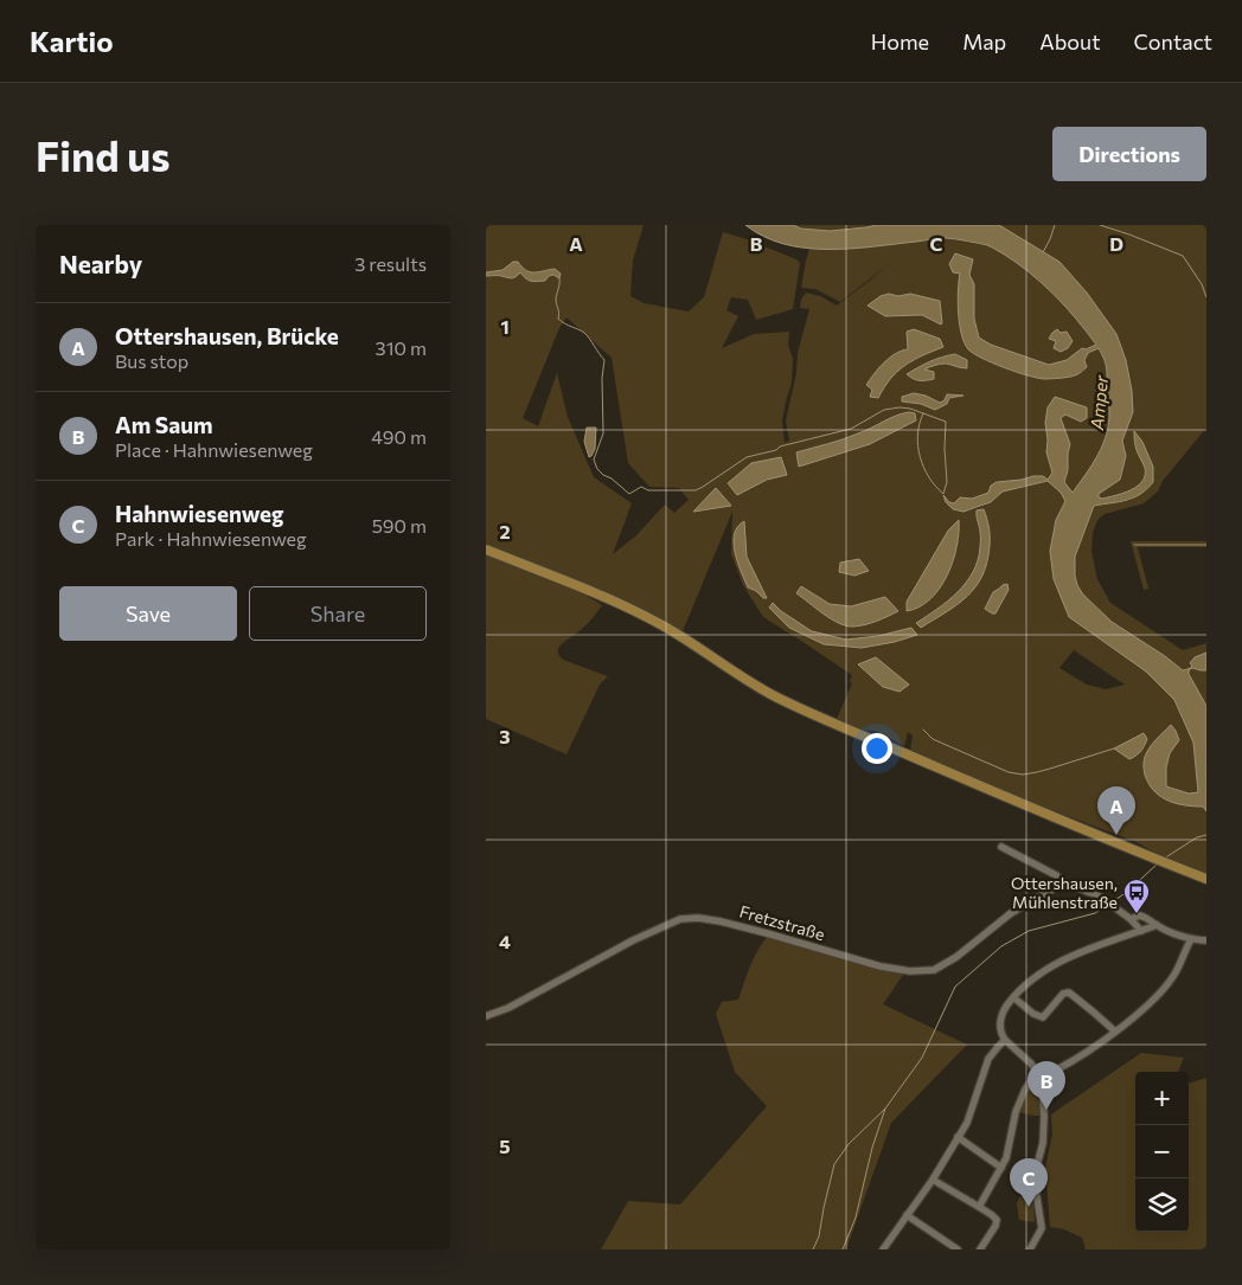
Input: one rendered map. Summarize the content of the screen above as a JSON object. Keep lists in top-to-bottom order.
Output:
{
  "streets": {
    "street": ["Fretzstraße"]
  },
  "water": ["Amper"],
  "places": {
    "bus stop": ["Ottershausen, Mühlenstraße"]
  },
  "page": {
    "header": "Kartio",
    "nav": [
      "Home",
      "Map",
      "About",
      "Contact"
    ],
    "buttons": [
      "Directions",
      ["Save", "Share"]
    ],
    "title": "Find us",
    "heading": ["Nearby", "3 results"],
    "list": [
      {
        "mark": "A",
        "name": "Ottershausen, Brücke",
        "note": "Bus stop",
        "value": "310 m"
      },
      {
        "mark": "B",
        "name": "Am Saum",
        "note": "Place · Hahnwiesenweg",
        "value": "490 m"
      },
      {
        "mark": "C",
        "name": "Hahnwiesenweg",
        "note": "Park · Hahnwiesenweg",
        "value": "590 m"
      }
    ],
    "pins": ["A", "B", "C"],
    "map_buttons": ["+", "−"]
  },
  "grid": {
    "columns": [
      "A",
      "B",
      "C",
      "D"
    ],
    "rows": [
      "1",
      "2",
      "3",
      "4",
      "5"
    ]
  }
}
